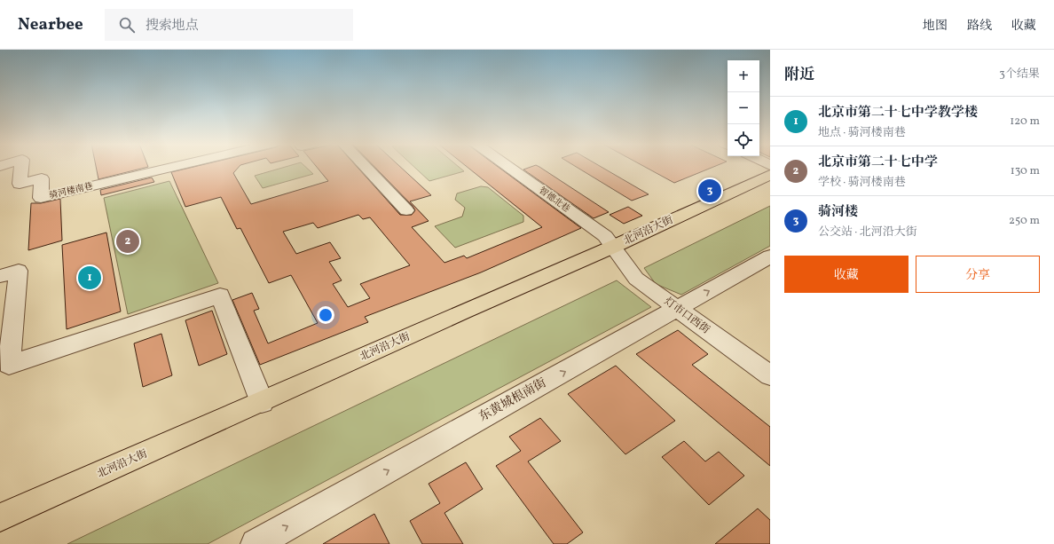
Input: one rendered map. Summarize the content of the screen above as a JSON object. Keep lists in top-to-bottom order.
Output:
{
  "streets": {
    "main road": ["北河沿大街"],
    "street": [
      "骑河楼南巷",
      "智德北巷",
      "灯市口西街",
      "东黄城根南街"
    ]
  },
  "crossings": [
    ["智德北巷", "北河沿大街"],
    ["智德北巷", "灯市口西街"],
    ["北河沿大街", "灯市口西街"],
    ["灯市口西街", "东黄城根南街"]
  ],
  "one_way": ["东黄城根南街"],
  "page": {
    "header": "Nearbee",
    "search": "搜索地点",
    "nav": ["地图", "路线", "收藏"],
    "heading": ["附近", "3个结果"],
    "map_buttons": ["+", "−"],
    "list": [
      {
        "mark": "1",
        "name": "北京市第二十七中学教学楼",
        "note": "地点 · 骑河楼南巷",
        "value": "120 m"
      },
      {
        "mark": "2",
        "name": "北京市第二十七中学",
        "note": "学校 · 骑河楼南巷",
        "value": "130 m"
      },
      {
        "mark": "3",
        "name": "骑河楼",
        "note": "公交站 · 北河沿大街",
        "value": "250 m"
      }
    ],
    "pins": ["3", "2", "1"],
    "buttons": ["收藏", "分享"]
  }
}
